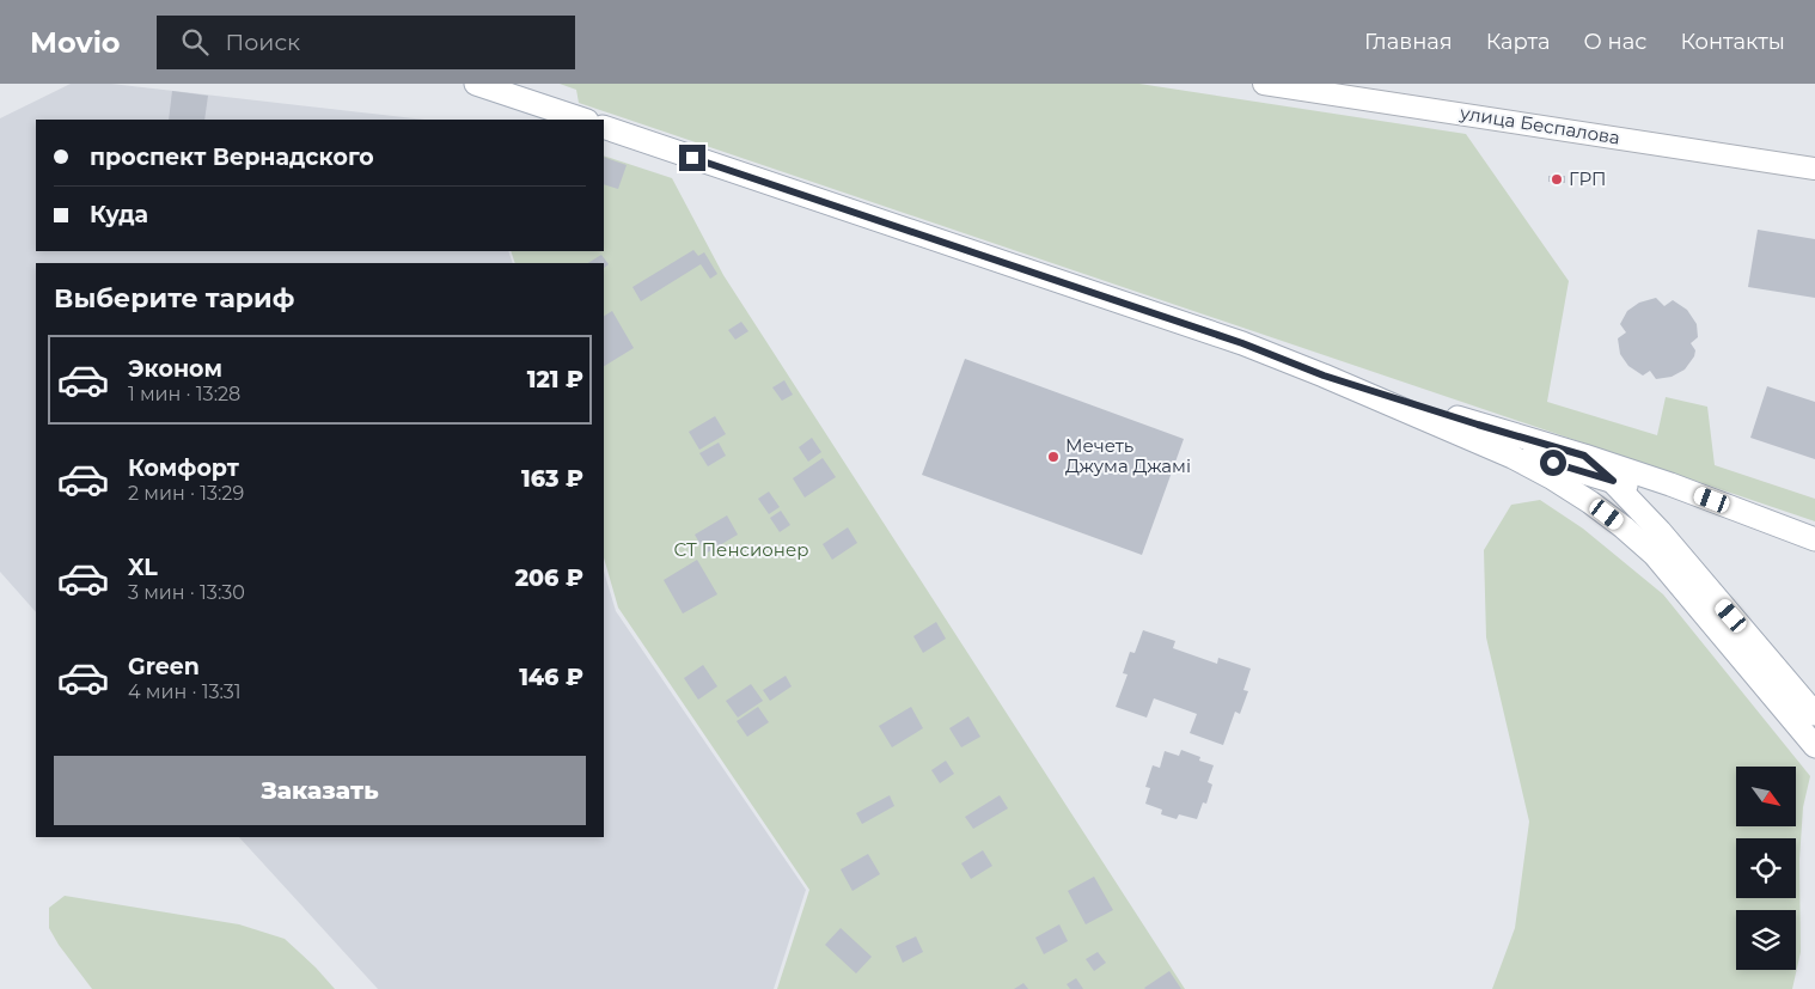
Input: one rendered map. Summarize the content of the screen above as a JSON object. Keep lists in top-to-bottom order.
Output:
{
  "streets": {
    "main road": ["улица Беспалова"]
  },
  "parks": ["СТ Пенсионер"],
  "places": ["ГРП", "Мечеть Джума Джамі"],
  "north": "bottom right",
  "page": {
    "header": "Movio",
    "search": "Поиск",
    "nav": [
      "Главная",
      "Карта",
      "О нас",
      "Контакты"
    ],
    "banner": ["проспект Вернадского", "Куда"],
    "heading": "Выберите тариф",
    "list": [
      {
        "name": "Эконом",
        "note": "1 мин · 13:28",
        "value": "121 ₽"
      },
      {
        "name": "Комфорт",
        "note": "2 мин · 13:29",
        "value": "163 ₽"
      },
      {
        "name": "XL",
        "note": "3 мин · 13:30",
        "value": "206 ₽"
      },
      {
        "name": "Green",
        "note": "4 мин · 13:31",
        "value": "146 ₽"
      }
    ],
    "buttons": "Заказать"
  }
}
